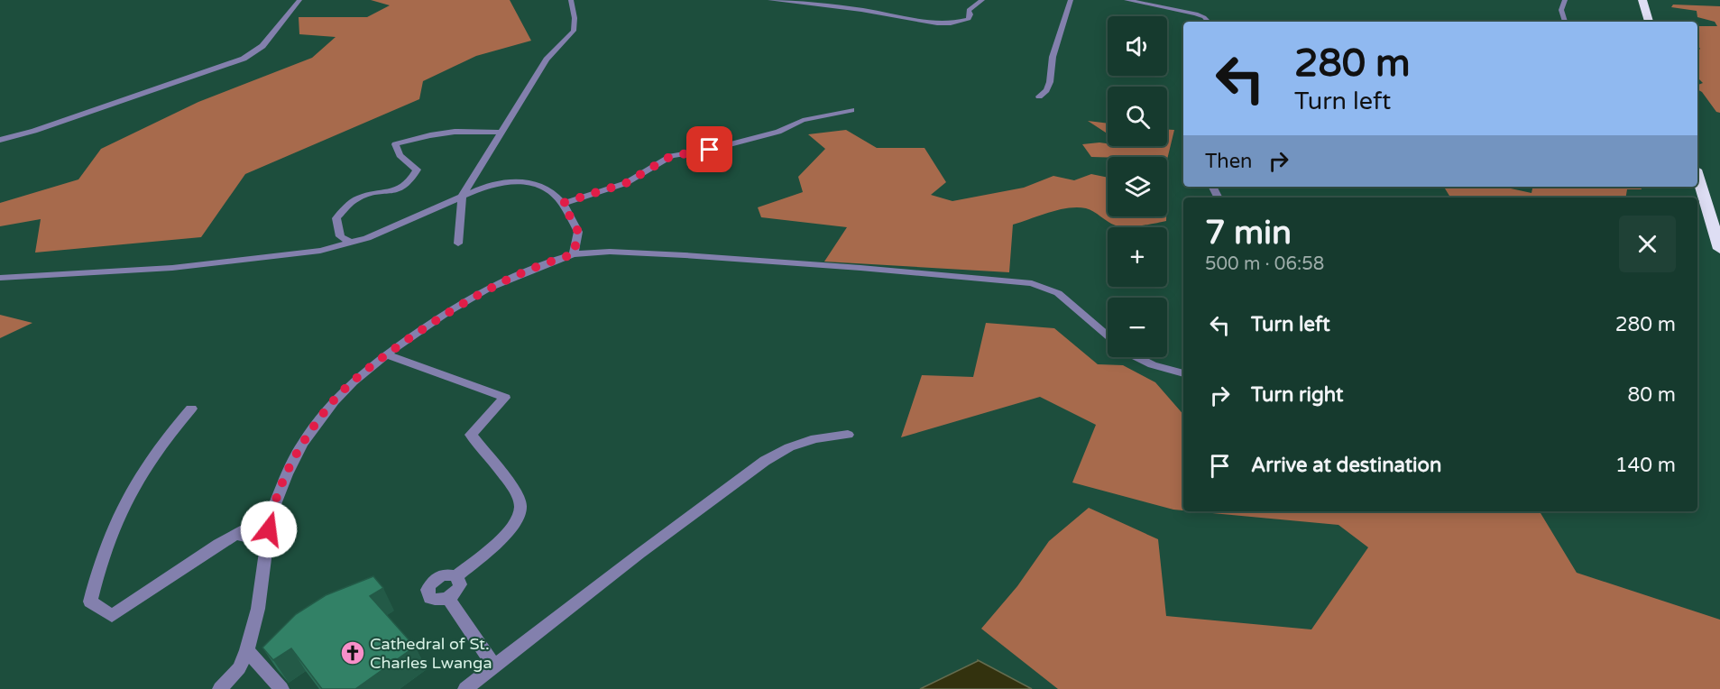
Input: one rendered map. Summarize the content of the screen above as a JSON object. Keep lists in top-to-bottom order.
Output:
{
  "places": {
    "church": ["Cathedral of St. Charles Lwanga"]
  },
  "page": {
    "map_buttons": ["+", "−"],
    "turn": ["280 m", "Turn left"],
    "then": "Then",
    "heading": ["7 min", "500 m · 06:58"],
    "list": [
      {
        "name": "Turn left",
        "value": "280 m"
      },
      {
        "name": "Turn right",
        "value": "80 m"
      },
      {
        "name": "Arrive at destination",
        "value": "140 m"
      }
    ]
  }
}
